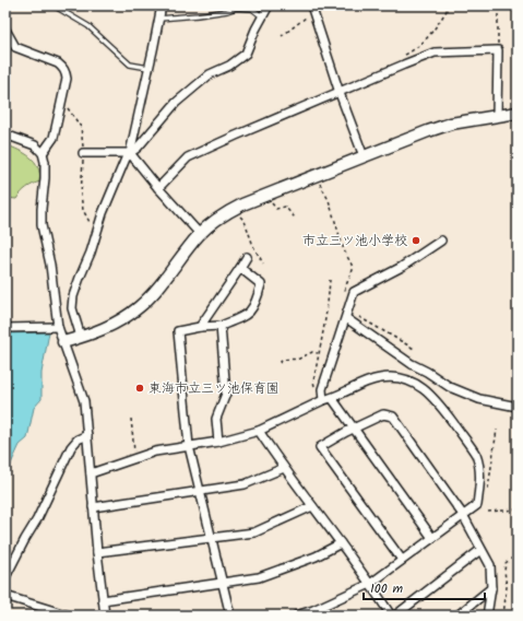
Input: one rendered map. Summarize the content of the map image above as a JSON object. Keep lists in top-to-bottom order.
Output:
{
  "places": ["市立三ツ池小学校", "東海市立三ツ池保育園"],
  "scale_bar": "100 m"
}
